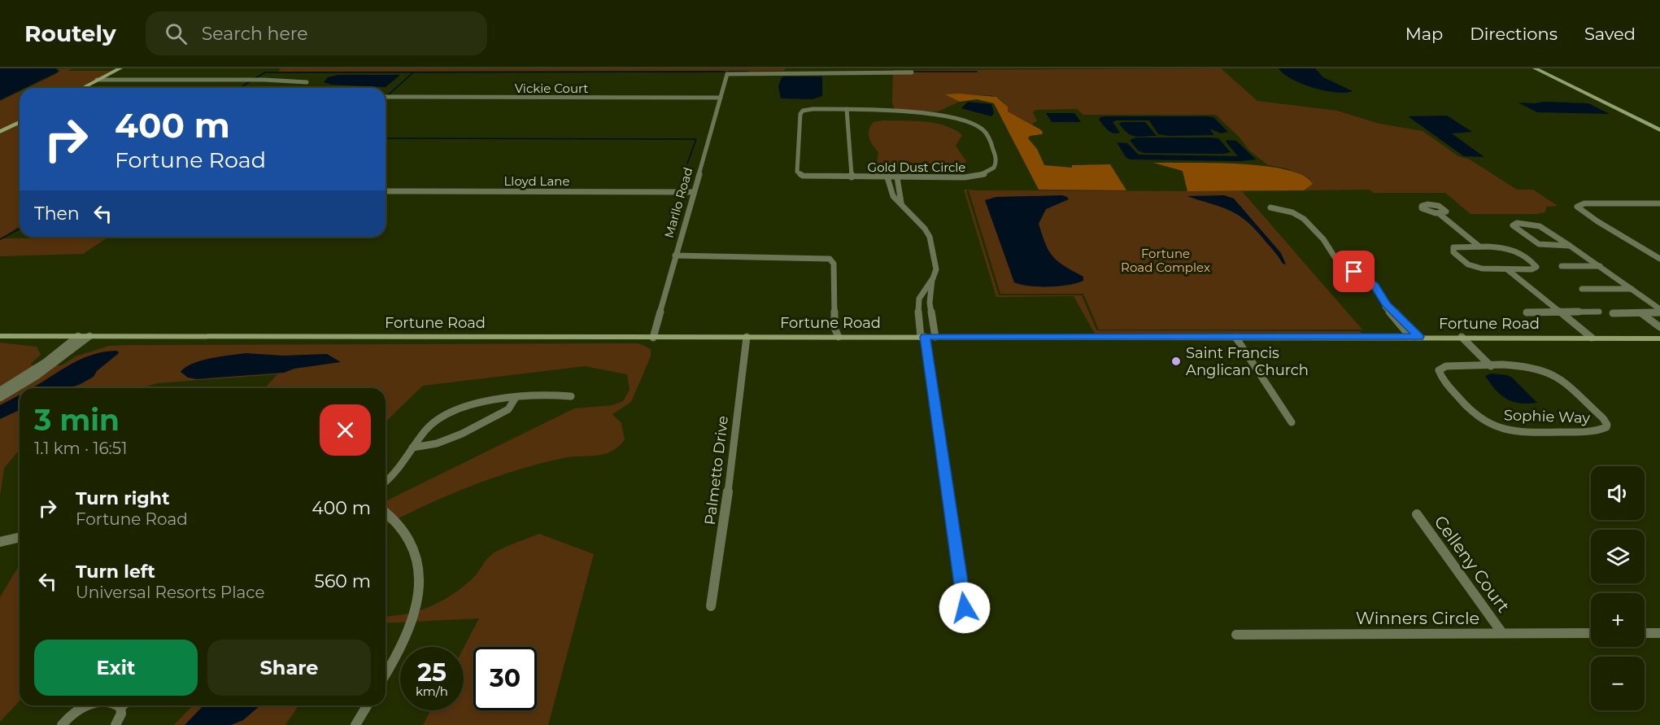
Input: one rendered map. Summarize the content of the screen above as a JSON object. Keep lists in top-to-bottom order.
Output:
{
  "streets": {
    "street": [
      "Vickie Court",
      "Gold Dust Circle",
      "Lloyd Lane",
      "Marllo Road",
      "Fortune Road",
      "Sophie Way",
      "Palmetto Drive",
      "Celleny Court",
      "Winners Circle"
    ]
  },
  "crossings": [
    ["Vickie Court", "Marllo Road"],
    ["Lloyd Lane", "Marllo Road"],
    ["Marllo Road", "Fortune Road"],
    ["Fortune Road", "Palmetto Drive"],
    ["Celleny Court", "Winners Circle"]
  ],
  "parks": ["Fortune Road Complex"],
  "places": ["Saint Francis Anglican Church"],
  "page": {
    "header": "Routely",
    "search": "Search here",
    "nav": ["Map", "Directions", "Saved"],
    "turn": ["400 m", "Fortune Road"],
    "then": "Then",
    "heading": ["3 min", "1.1 km · 16:51"],
    "map_buttons": ["+", "−"],
    "list": [
      {
        "name": "Turn right",
        "note": "Fortune Road",
        "value": "400 m"
      },
      {
        "name": "Turn left",
        "note": "Universal Resorts Place",
        "value": "560 m"
      }
    ],
    "buttons": ["Exit", "Share"],
    "speed": "25 km/h",
    "limit": "30"
  }
}
